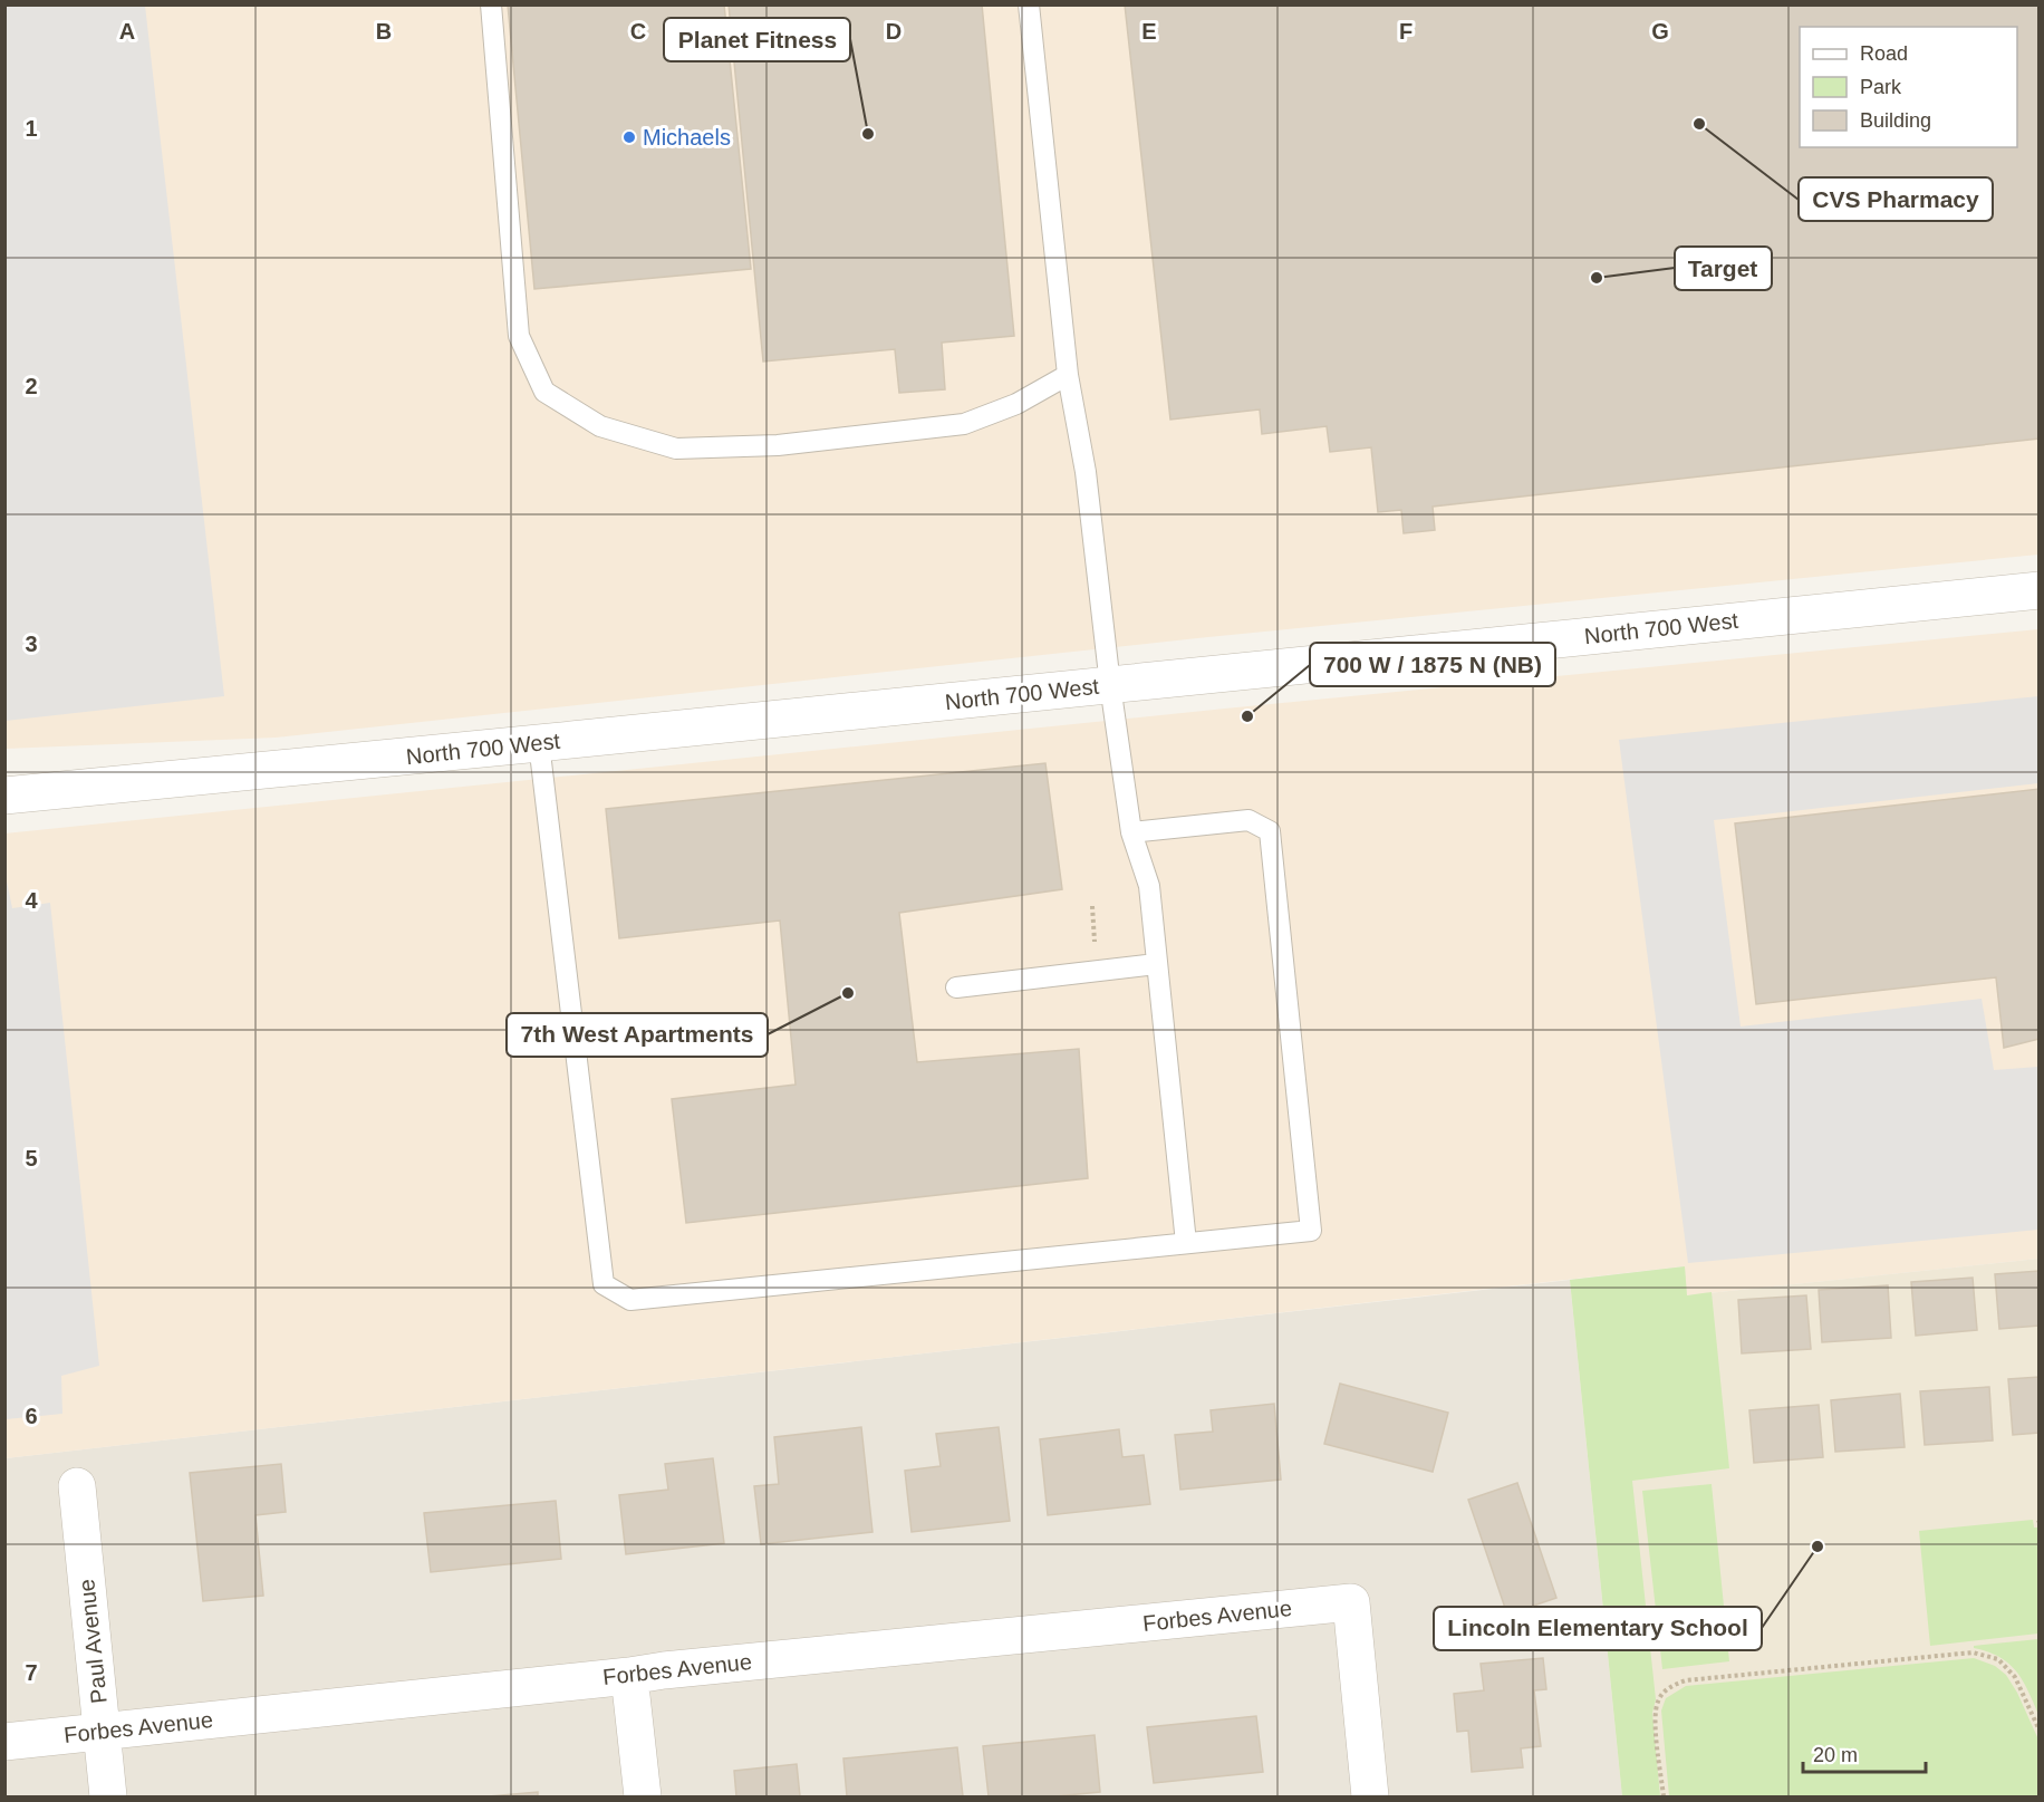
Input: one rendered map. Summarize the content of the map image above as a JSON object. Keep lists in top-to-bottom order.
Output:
{
  "streets": {
    "street": ["North 700 West", "Forbes Avenue", "Paul Avenue"]
  },
  "crossings": [
    ["Forbes Avenue", "Paul Avenue"]
  ],
  "places": [
    "CVS Pharmacy",
    "Planet Fitness",
    "Michaels",
    "Target",
    "700 W / 1875 N (NB)",
    "7th West Apartments",
    "Lincoln Elementary School"
  ],
  "legend": ["Road", "Park", "Building"],
  "scale_bar": "20 m",
  "grid": {
    "columns": [
      "A",
      "B",
      "C",
      "D",
      "E",
      "F",
      "G"
    ],
    "rows": [
      "1",
      "2",
      "3",
      "4",
      "5",
      "6",
      "7"
    ]
  }
}
